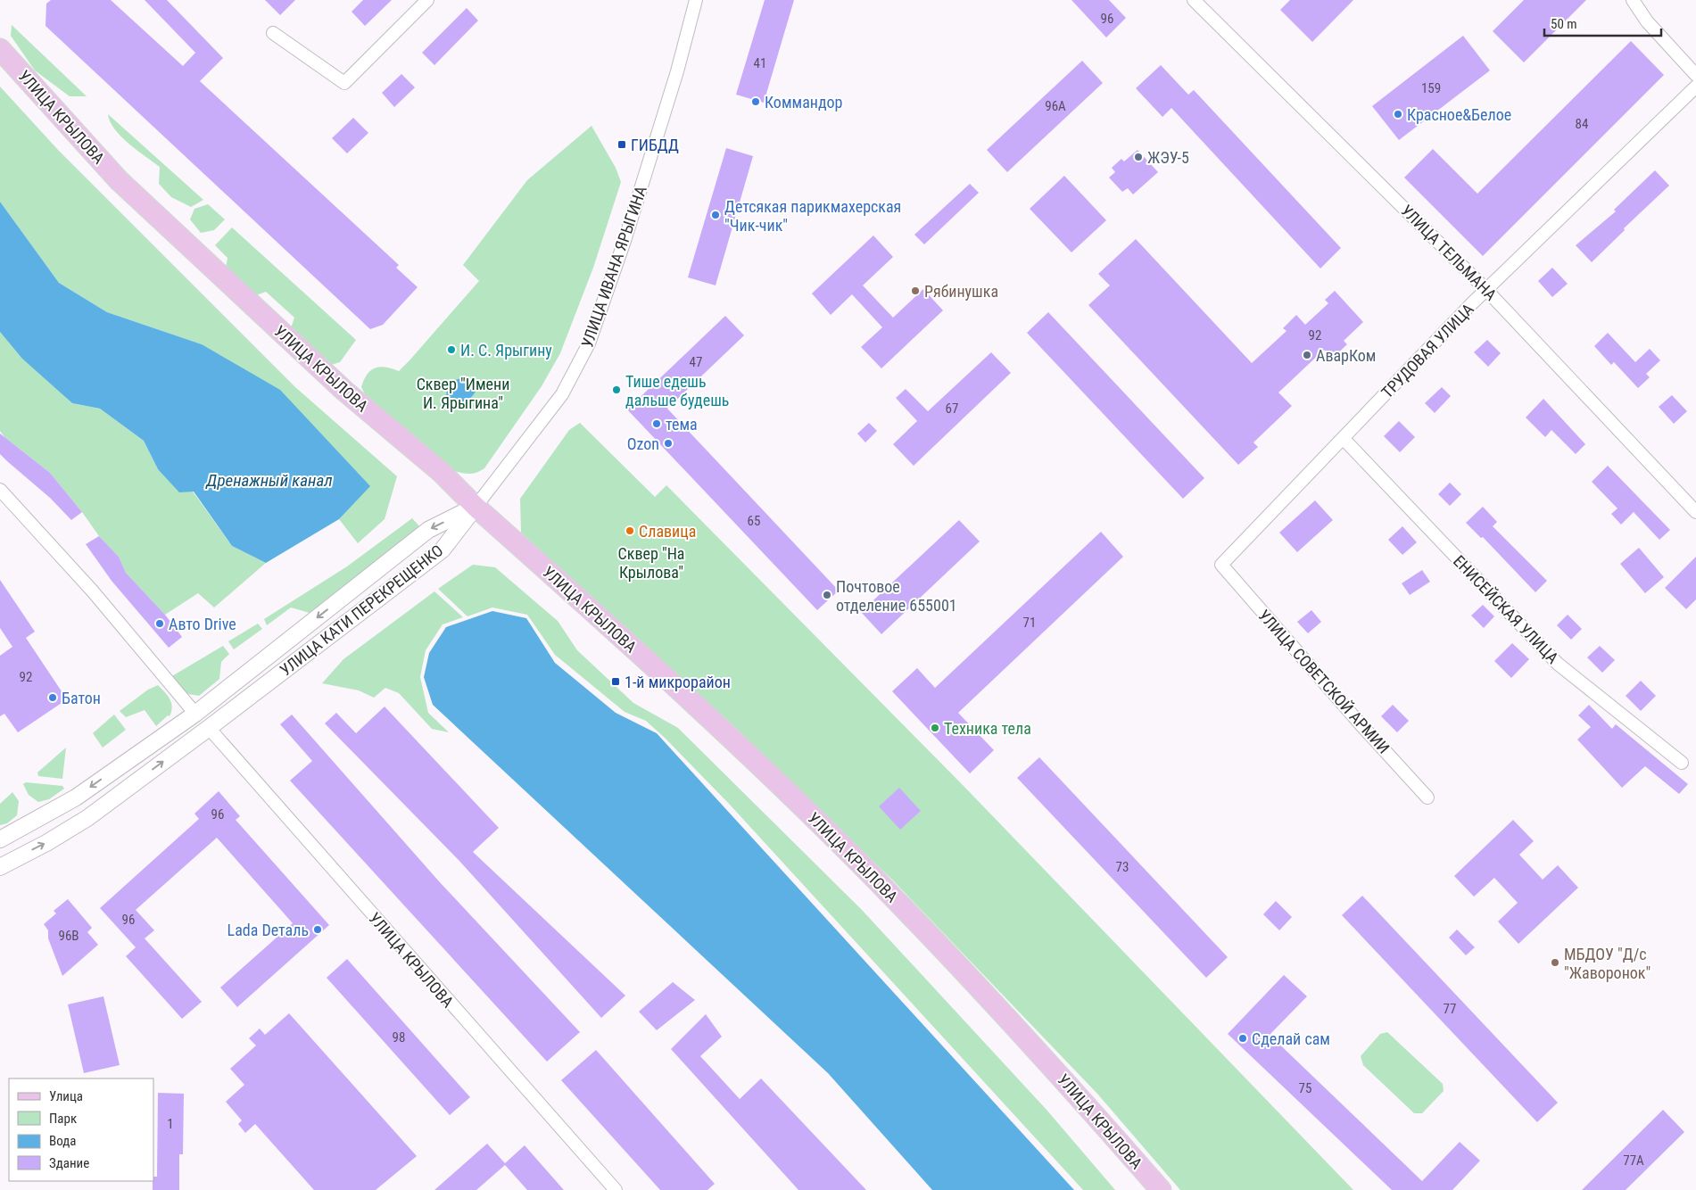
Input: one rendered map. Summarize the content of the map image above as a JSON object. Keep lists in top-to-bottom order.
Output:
{
  "streets": {
    "main road": ["УЛИЦА КРЫЛОВА"],
    "street": [
      "УЛИЦА ТЕЛЬМАНА",
      "УЛИЦА ИВАНА ЯРЫГИНА",
      "ТРУДОВАЯ УЛИЦА",
      "ЕНИСЕЙСКАЯ УЛИЦА",
      "УЛИЦА КАТИ ПЕРЕКРЕЩЕНКО",
      "УЛИЦА СОВЕТСКОЙ АРМИИ"
    ]
  },
  "crossings": [
    ["УЛИЦА КРЫЛОВА", "УЛИЦА ИВАНА ЯРЫГИНА"],
    ["УЛИЦА КРЫЛОВА", "УЛИЦА КАТИ ПЕРЕКРЕЩЕНКО"],
    ["УЛИЦА ТЕЛЬМАНА", "ТРУДОВАЯ УЛИЦА"],
    ["УЛИЦА ИВАНА ЯРЫГИНА", "УЛИЦА КАТИ ПЕРЕКРЕЩЕНКО"],
    ["ТРУДОВАЯ УЛИЦА", "ЕНИСЕЙСКАЯ УЛИЦА"],
    ["ТРУДОВАЯ УЛИЦА", "УЛИЦА СОВЕТСКОЙ АРМИИ"]
  ],
  "water": ["Дренажный канал"],
  "parks": ["Сквер \"Имени И. Ярыгина\"", "Сквер \"На Крылова\""],
  "places": {
    "other": [
      "Коммандор",
      "Красное&Белое",
      "ЖЭУ-5",
      "Детсякая парикмахерская \"Чик-чик\"",
      "Рябинушка",
      "И. С. Ярыгину",
      "АварКом",
      "Тише едешь дальше будешь",
      "тема",
      "Ozon",
      "Славица",
      "Почтовое отделение 655001",
      "Авто Drive",
      "Батон",
      "Техника тела",
      "Lada Dеталь",
      "МБДОУ \"Д/с \"Жаворонок\"",
      "Сделай сам"
    ],
    "transit": ["ГИБДД", "1-й микрорайон"]
  },
  "house_numbers": [
    "96",
    "41",
    "159",
    "96А",
    "84",
    "92",
    "47",
    "67",
    "65",
    "71",
    "92",
    "96",
    "73",
    "96",
    "96В",
    "77",
    "98",
    "75",
    "1",
    "77А"
  ],
  "legend": [
    "Улица",
    "Парк",
    "Вода",
    "Здание"
  ],
  "scale_bar": "50 m"
}
